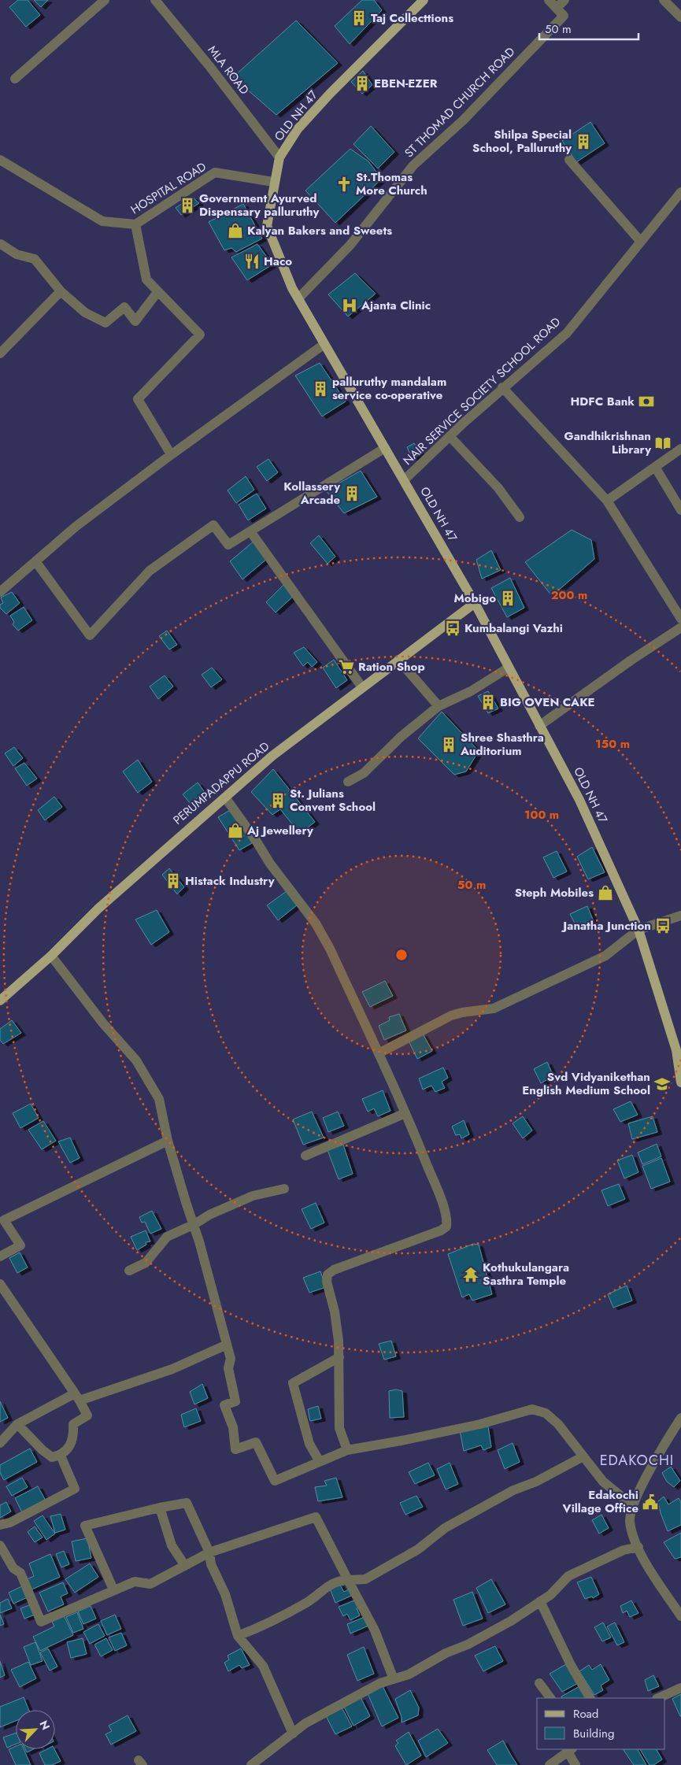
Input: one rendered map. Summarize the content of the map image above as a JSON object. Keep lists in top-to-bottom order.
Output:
{
  "streets": {
    "main road": ["OLD NH 47", "PERUMPADAPPU ROAD"],
    "street": [
      "MLA ROAD",
      "ST THOMAD CHURCH ROAD",
      "HOSPITAL ROAD",
      "NAIR SERVICE SOCIETY SCHOOL ROAD"
    ]
  },
  "crossings": [
    ["MLA ROAD", "OLD NH 47"],
    ["ST THOMAD CHURCH ROAD", "OLD NH 47"],
    ["OLD NH 47", "HOSPITAL ROAD"],
    ["OLD NH 47", "NAIR SERVICE SOCIETY SCHOOL ROAD"],
    ["OLD NH 47", "PERUMPADAPPU ROAD"]
  ],
  "districts": ["EDAKOCHI"],
  "places": {
    "building": [
      "Taj Collecttions",
      "EBEN-EZER",
      "Shilpa Special School, Palluruthy",
      "Government Ayurved Dispensary palluruthy",
      "palluruthy mandalam service co-operative",
      "Kollassery Arcade",
      "Mobigo",
      "BIG OVEN CAKE",
      "Shree Shasthra Auditorium",
      "St. Julians Convent School",
      "Histack Industry"
    ],
    "church": ["St.Thomas More Church"],
    "shop": ["Kalyan Bakers and Sweets", "Aj Jewellery", "Steph Mobiles"],
    "restaurant": ["Haco"],
    "hospital": ["Ajanta Clinic"],
    "bank": ["HDFC Bank"],
    "library": ["Gandhikrishnan Library"],
    "bus stop": ["Kumbalangi Vazhi", "Janatha Junction"],
    "supermarket": ["Ration Shop"],
    "school or university": ["Svd Vidyanikethan English Medium School"],
    "temple": ["Kothukulangara Sasthra Temple"],
    "public building": ["Edakochi Village Office"]
  },
  "legend": ["Road", "Building"],
  "scale_bar": "50 m",
  "north": "top right",
  "rings": [
    "200 m",
    "150 m",
    "100 m",
    "50 m"
  ]
}
